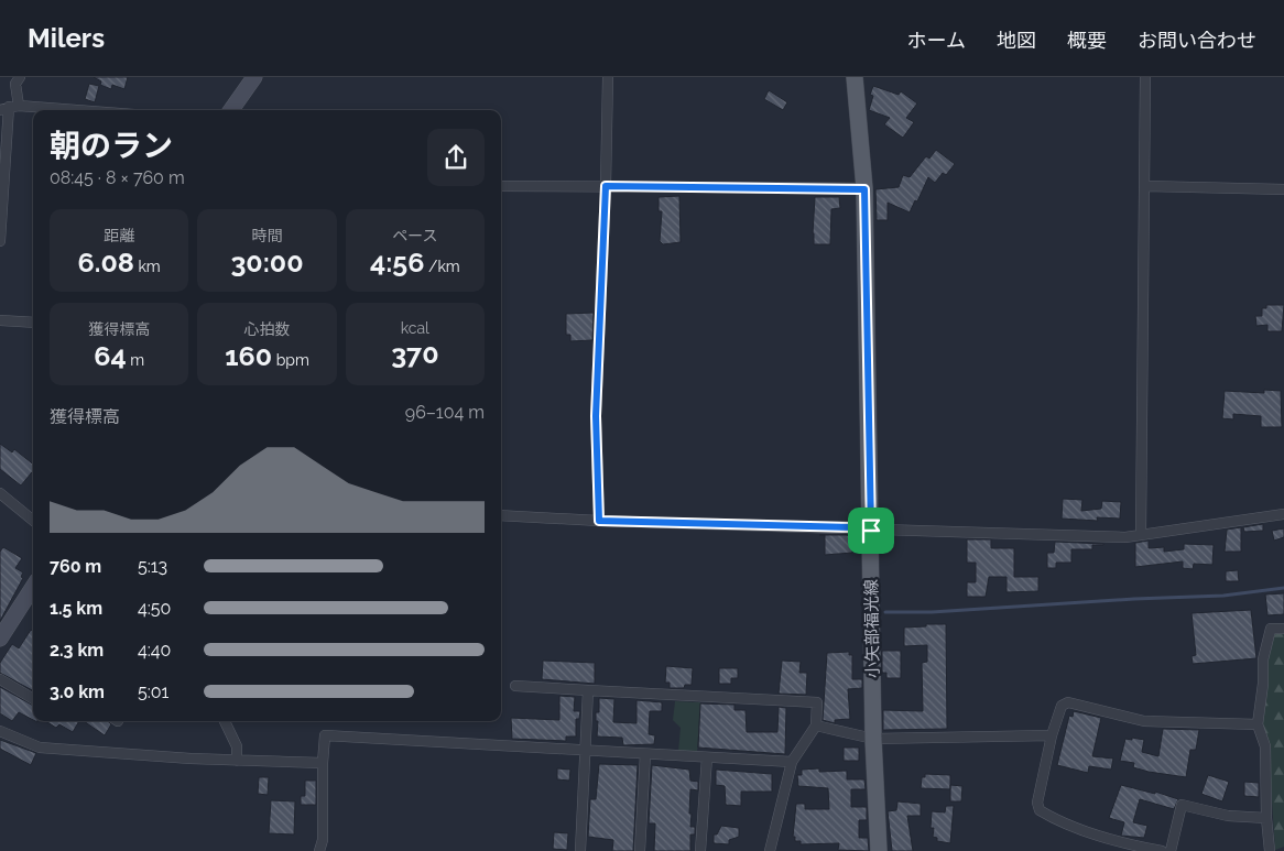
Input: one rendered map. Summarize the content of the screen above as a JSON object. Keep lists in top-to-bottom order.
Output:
{
  "streets": {
    "main road": ["小矢部福光線"]
  },
  "page": {
    "header": "Milers",
    "nav": [
      "ホーム",
      "地図",
      "概要",
      "お問い合わせ"
    ],
    "heading": ["朝のラン", "08:45 · 8 × 760 m"],
    "stats": [
      ["距離", "6.08 km"],
      ["時間", "30:00"],
      ["ペース", "4:56 /km"],
      ["獲得標高", "64 m"],
      ["心拍数", "160 bpm"],
      ["kcal", "370"]
    ],
    "chart": ["獲得標高", "96–104 m"],
    "list": [
      {
        "name": "760 m",
        "note": "5:13"
      },
      {
        "name": "1.5 km",
        "note": "4:50"
      },
      {
        "name": "2.3 km",
        "note": "4:40"
      },
      {
        "name": "3.0 km",
        "note": "5:01"
      }
    ]
  }
}
